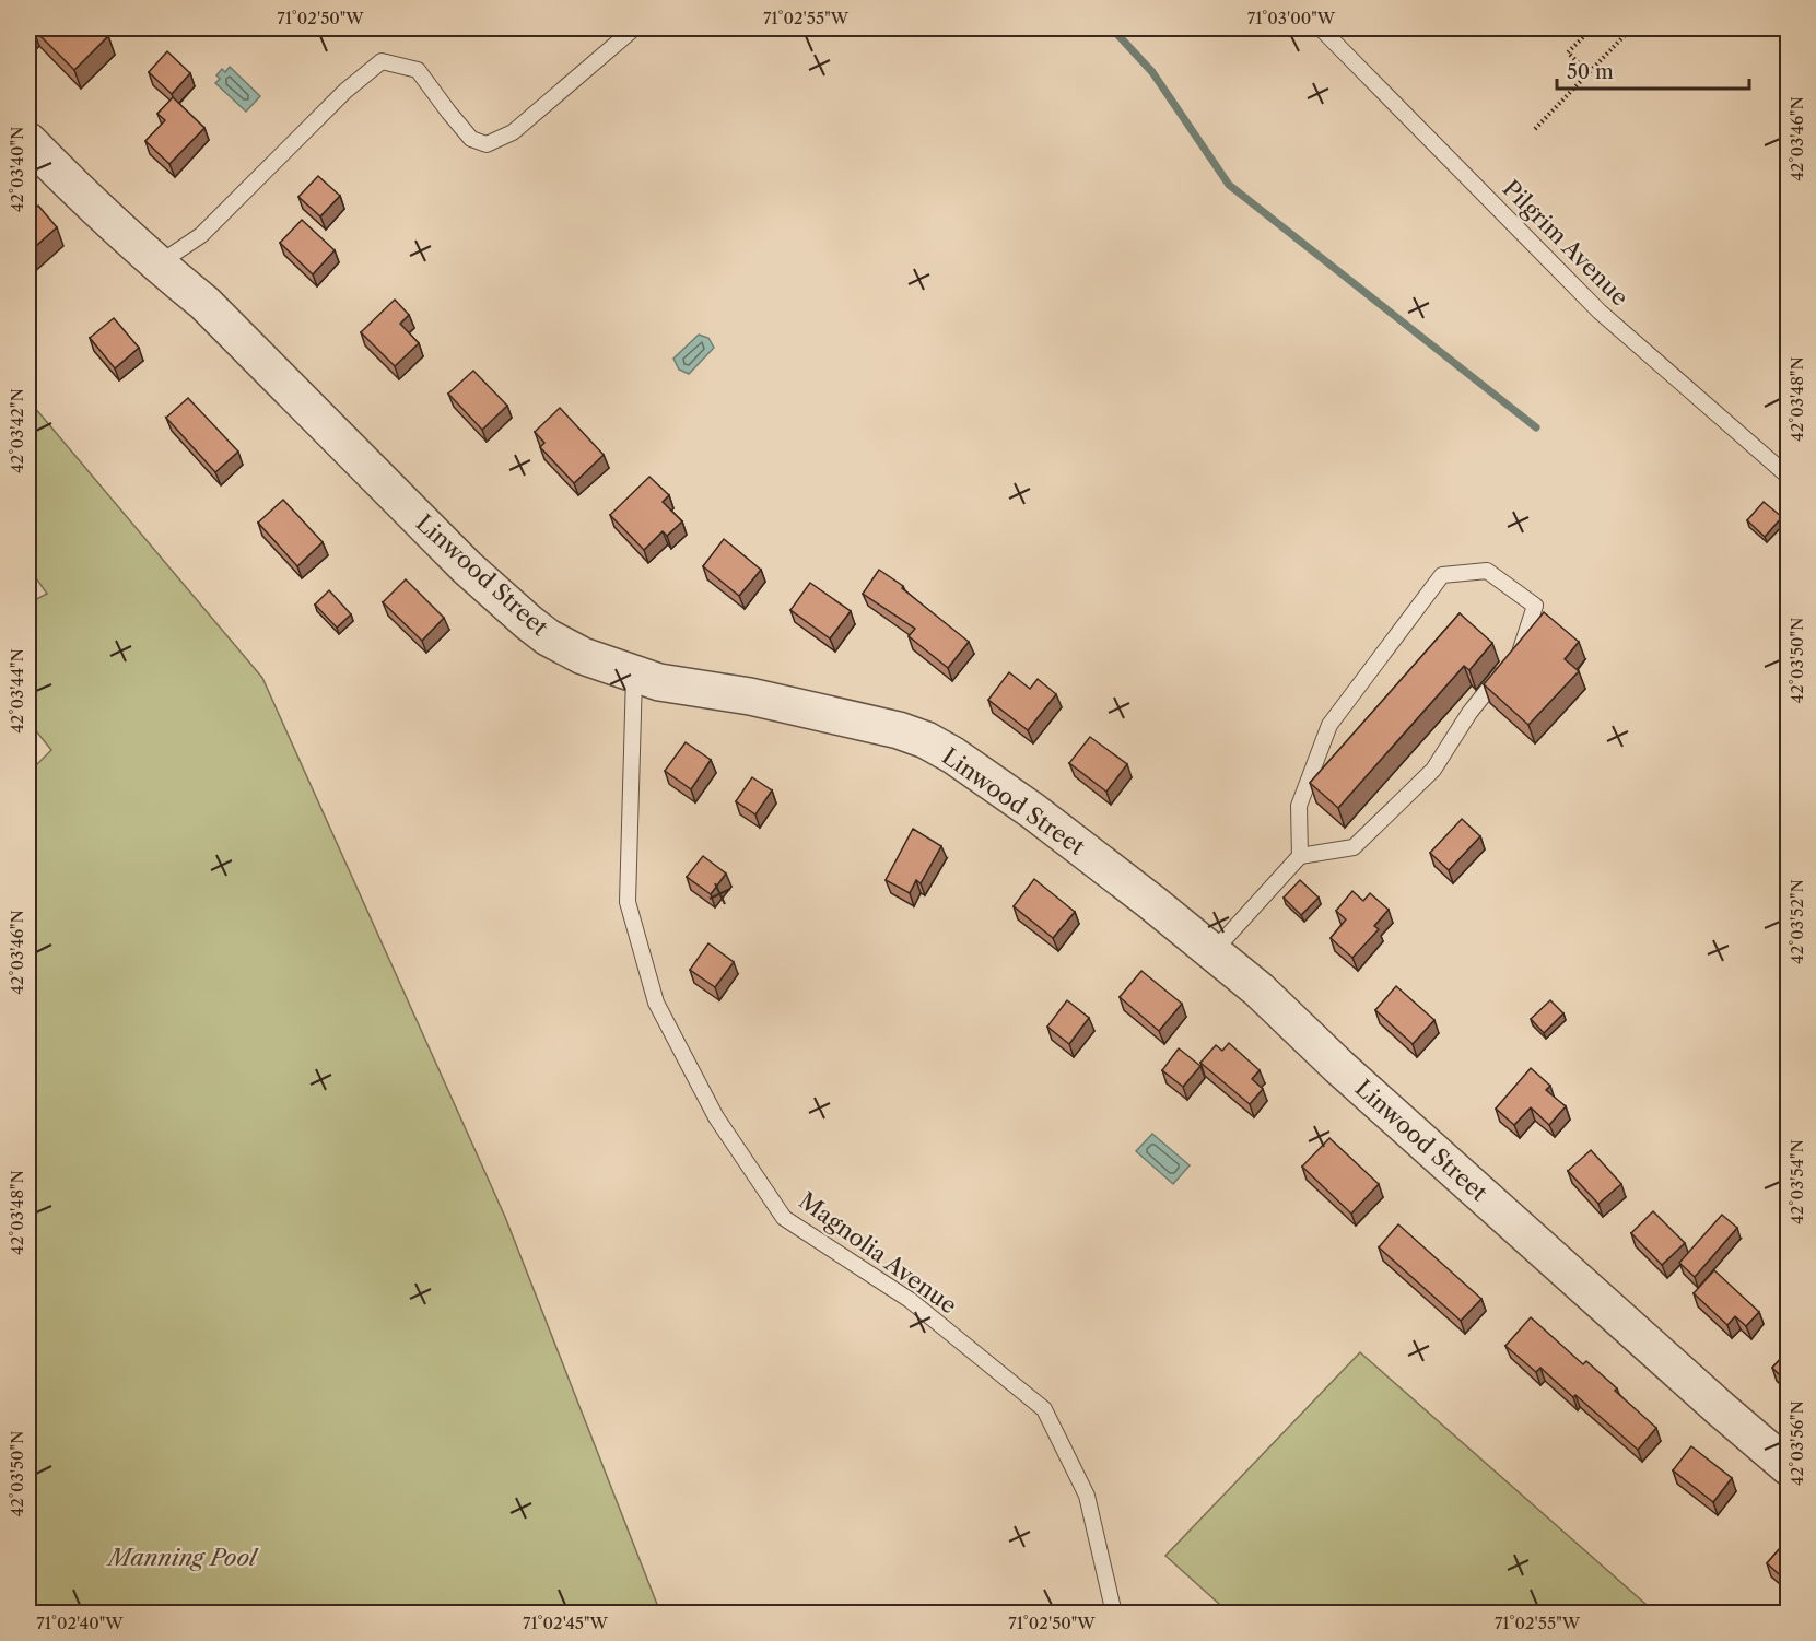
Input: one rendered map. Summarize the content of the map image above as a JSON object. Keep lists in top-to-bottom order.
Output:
{
  "streets": {
    "street": ["Linwood Street"],
    "lane": ["Pilgrim Avenue", "Magnolia Avenue"]
  },
  "crossings": [
    ["Linwood Street", "Magnolia Avenue"]
  ],
  "parks": ["Manning Pool"],
  "scale_bar": "50 m",
  "coordinates": [
    "71°02'50\"W",
    "71°02'55\"W",
    "71°03'00\"W",
    "42°03'46\"N",
    "42°03'40\"N",
    "42°03'48\"N",
    "42°03'42\"N",
    "42°03'50\"N",
    "42°03'44\"N",
    "42°03'52\"N",
    "42°03'54\"N",
    "42°03'56\"N",
    "71°02'40\"W",
    "71°02'45\"W"
  ]
}
